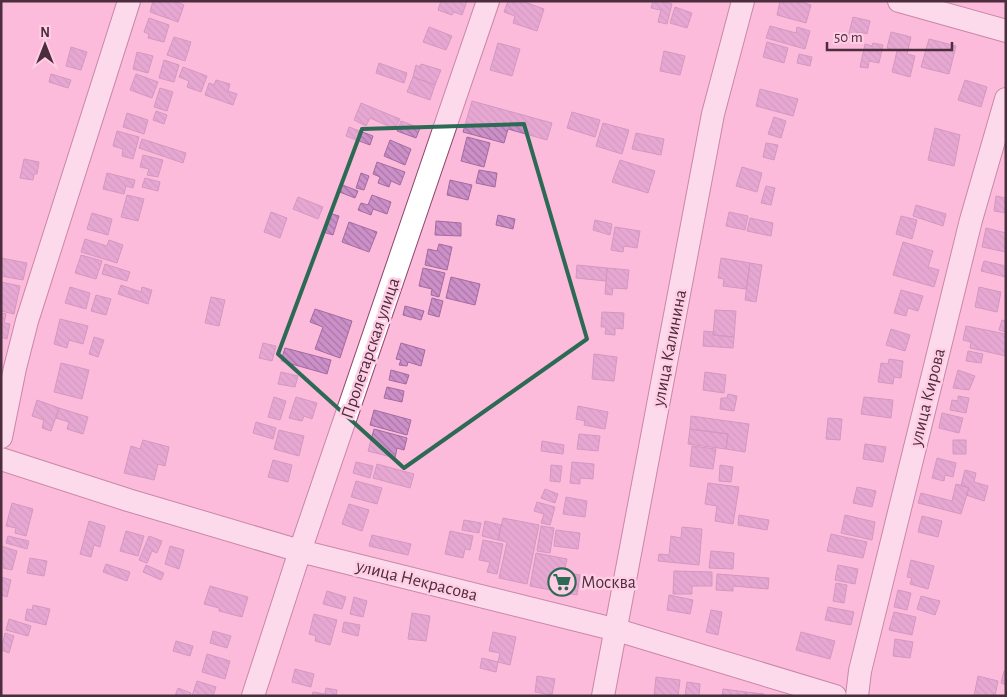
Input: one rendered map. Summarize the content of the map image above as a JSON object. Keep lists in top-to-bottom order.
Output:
{
  "streets": {
    "street": [
      "Пролетарская улица",
      "улица Калинина",
      "улица Кирова",
      "улица Некрасова"
    ]
  },
  "crossings": [
    ["Пролетарская улица", "улица Некрасова"],
    ["улица Калинина", "улица Некрасова"]
  ],
  "places": {
    "supermarket": ["Москва"]
  },
  "scale_bar": "50 m",
  "north": "top"
}
